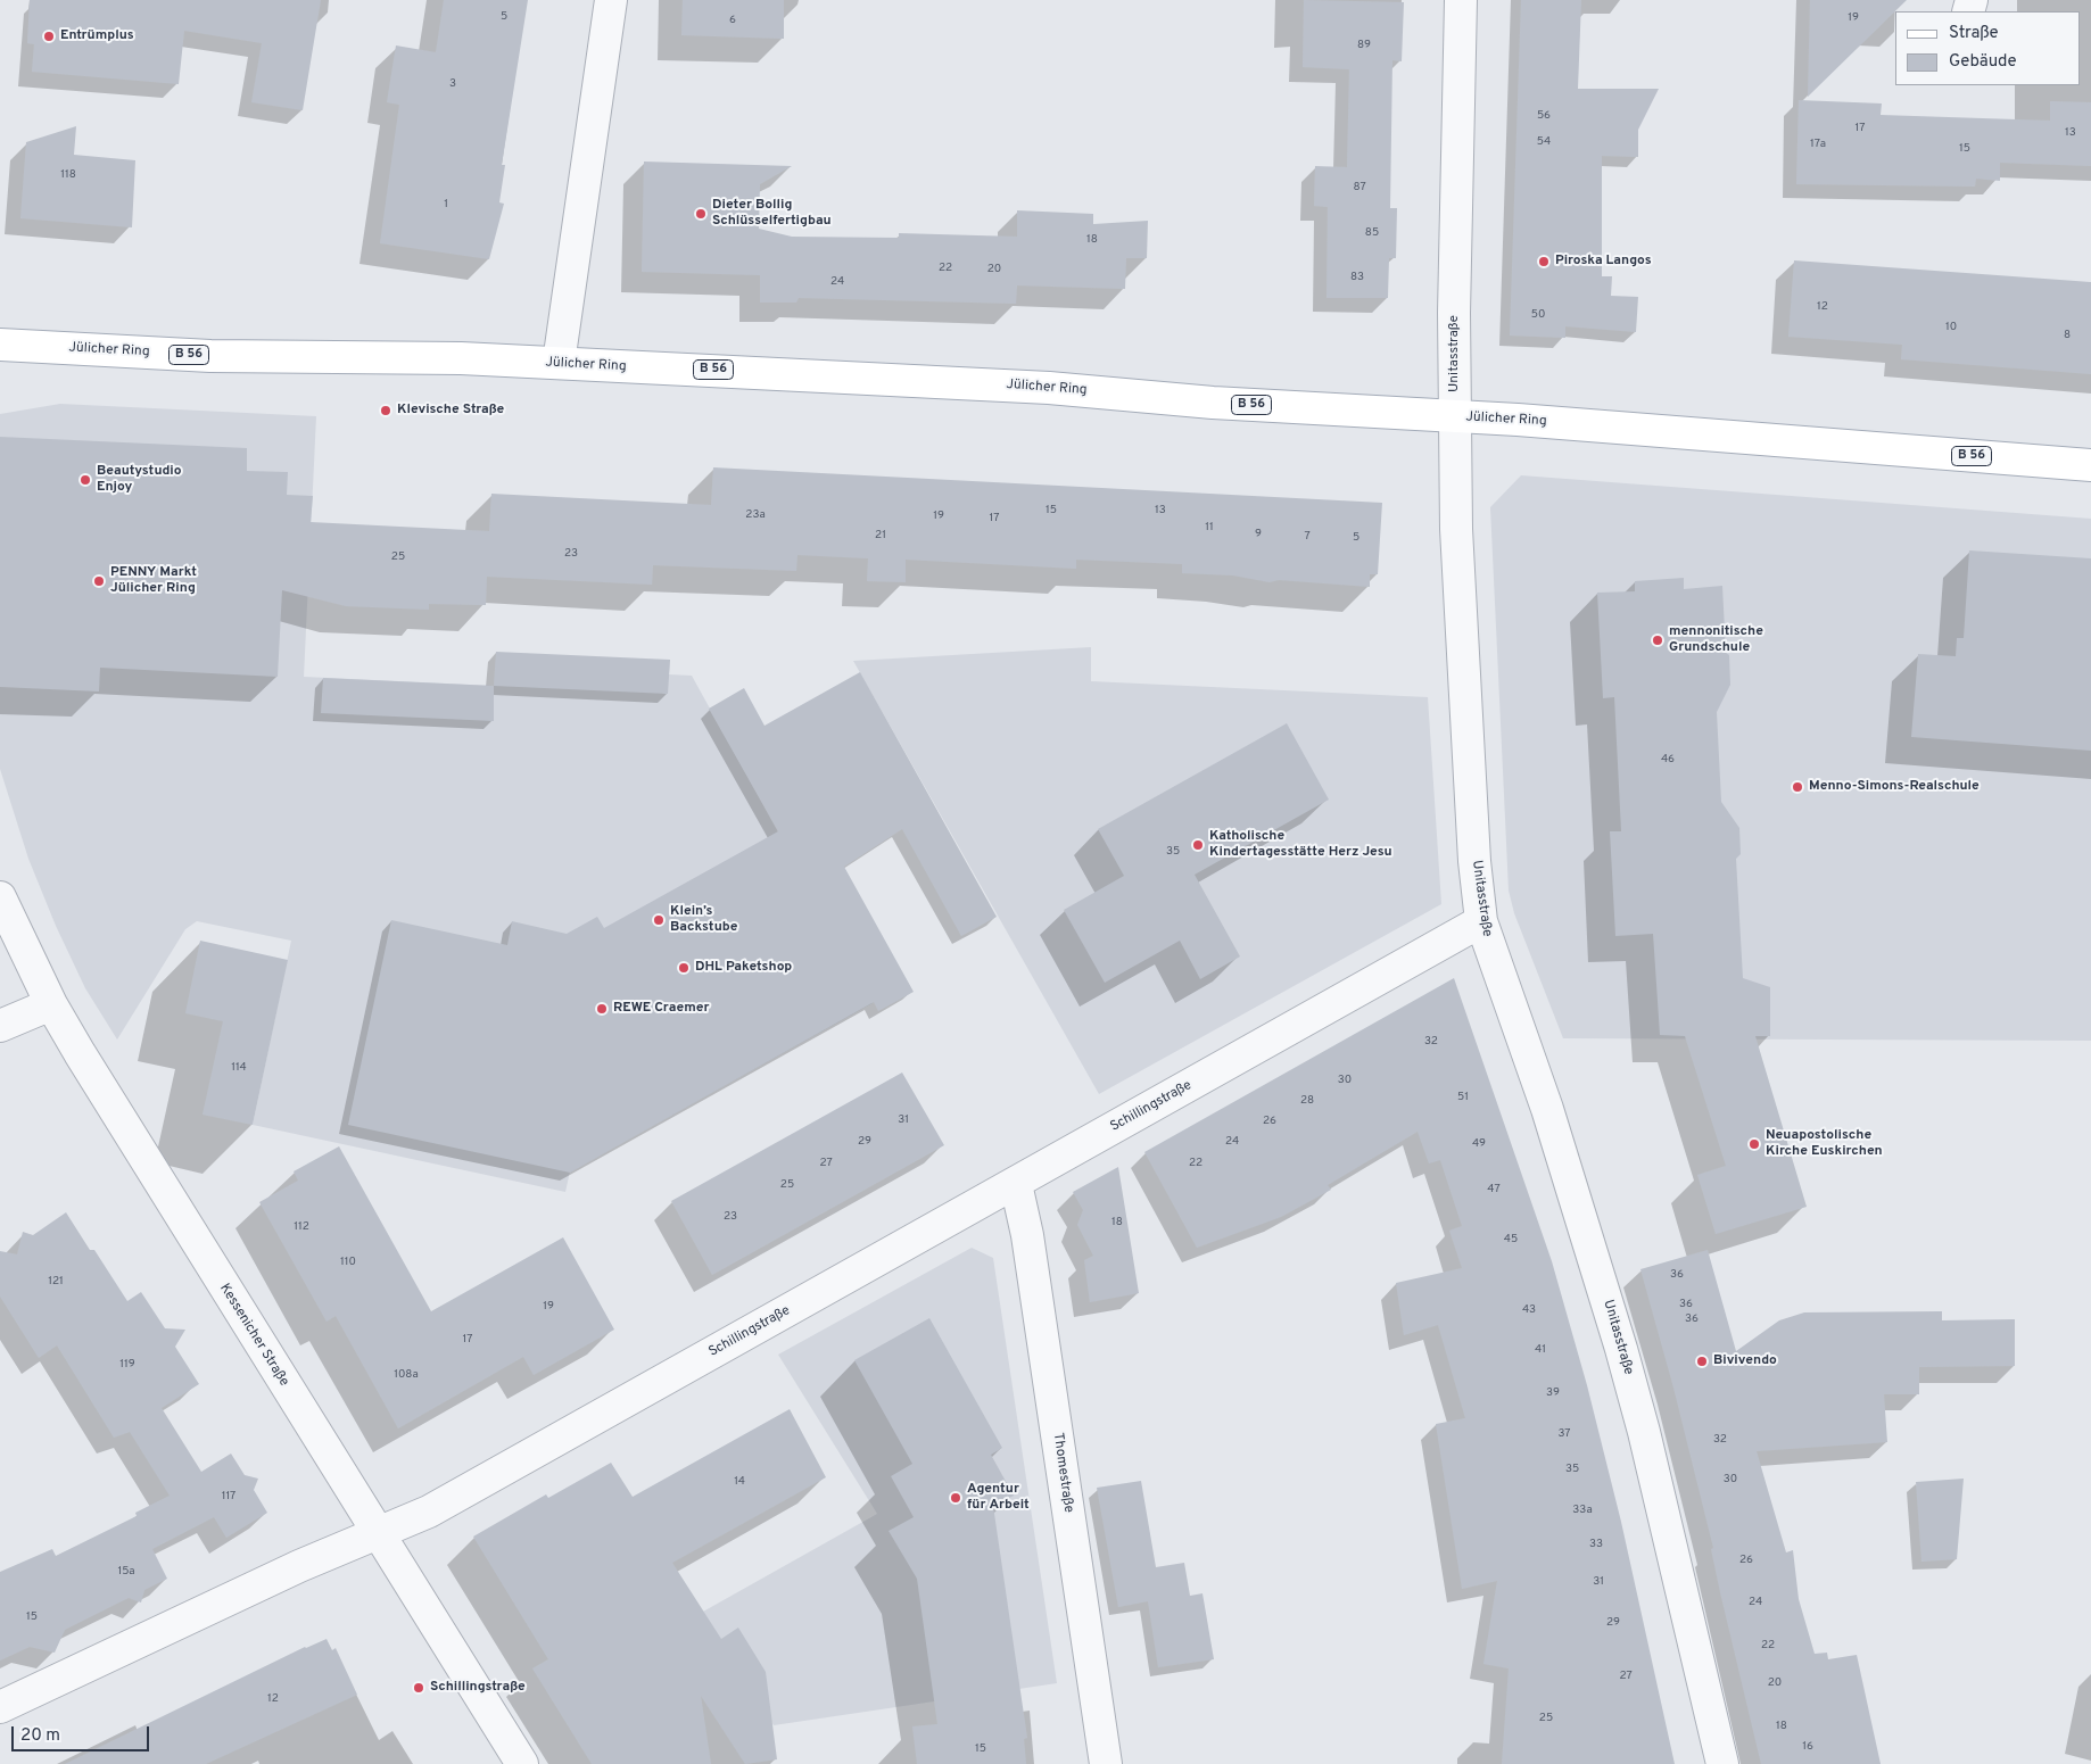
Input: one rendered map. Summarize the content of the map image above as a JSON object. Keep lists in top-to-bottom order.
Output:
{
  "streets": {
    "main road": ["Jülicher Ring", "B 56"],
    "street": [
      "Unitasstraße",
      "Schillingstraße",
      "Kessenicher Straße",
      "Thomestraße"
    ]
  },
  "crossings": [
    ["Jülicher Ring", "Unitasstraße"],
    ["Unitasstraße", "Schillingstraße"],
    ["Schillingstraße", "Kessenicher Straße"],
    ["Schillingstraße", "Thomestraße"]
  ],
  "places": [
    "Entrümplus",
    "Dieter Bollig Schlüsselfertigbau",
    "Piroska Langos",
    "Klevische Straße",
    "Beautystudio Enjoy",
    "PENNY Markt Jülicher Ring",
    "mennonitische Grundschule",
    "Menno-Simons-Realschule",
    "Katholische Kindertagesstätte Herz Jesu",
    "Klein’s Backstube",
    "DHL Paketshop",
    "REWE Craemer",
    "Neuapostolische Kirche Euskirchen",
    "Bivivendo",
    "Agentur für Arbeit",
    "Schillingstraße"
  ],
  "house_numbers": [
    "5",
    "19",
    "6",
    "89",
    "3",
    "56",
    "17",
    "13",
    "54",
    "17a",
    "15",
    "118",
    "87",
    "1",
    "85",
    "18",
    "22",
    "20",
    "83",
    "24",
    "12",
    "50",
    "10",
    "8",
    "15",
    "13",
    "23a",
    "19",
    "17",
    "11",
    "9",
    "21",
    "7",
    "5",
    "23",
    "25",
    "46",
    "35",
    "32",
    "114",
    "30",
    "51",
    "28",
    "31",
    "26",
    "29",
    "24",
    "49",
    "27",
    "22",
    "25",
    "47",
    "23",
    "18",
    "112",
    "45",
    "110",
    "36",
    "121",
    "36",
    "19",
    "43",
    "36",
    "17",
    "41",
    "119",
    "108a",
    "39",
    "37",
    "32",
    "35",
    "30",
    "14",
    "117",
    "33a",
    "33",
    "26",
    "15a",
    "31",
    "24",
    "15",
    "29",
    "22",
    "27",
    "20",
    "12",
    "25",
    "18",
    "16",
    "15"
  ],
  "legend": ["Straße", "Gebäude"],
  "scale_bar": "20 m"
}
